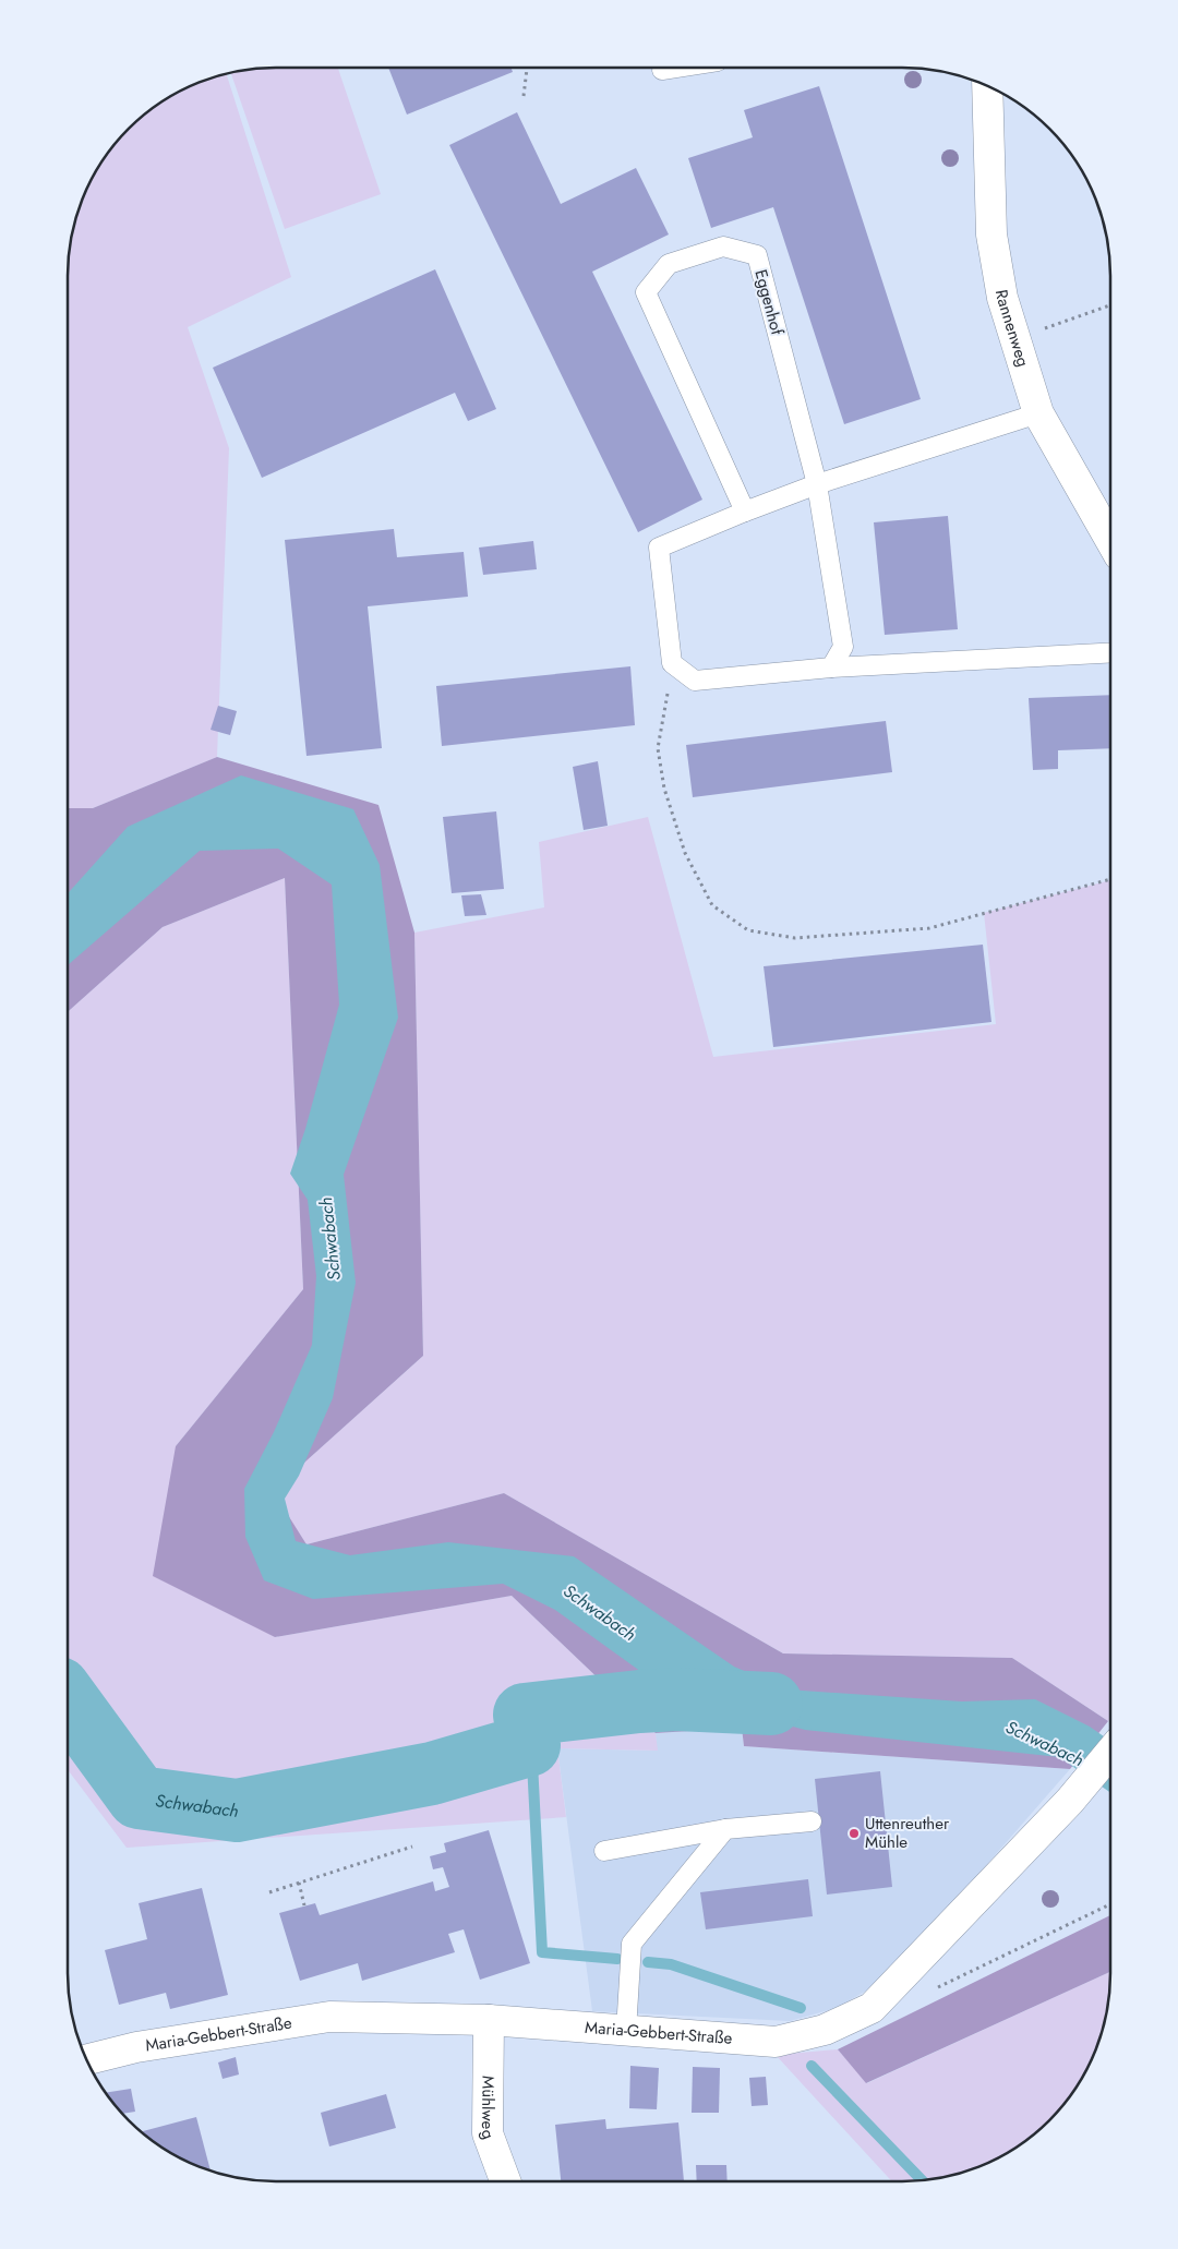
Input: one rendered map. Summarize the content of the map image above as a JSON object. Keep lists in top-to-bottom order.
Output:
{
  "streets": {
    "street": ["Rannenweg", "Maria-Gebbert-Straße", "Mühlweg"],
    "lane": ["Eggenhof"]
  },
  "crossings": [
    ["Maria-Gebbert-Straße", "Mühlweg"]
  ],
  "water": ["Schwabach"],
  "places": ["Uttenreuther Mühle"]
}
